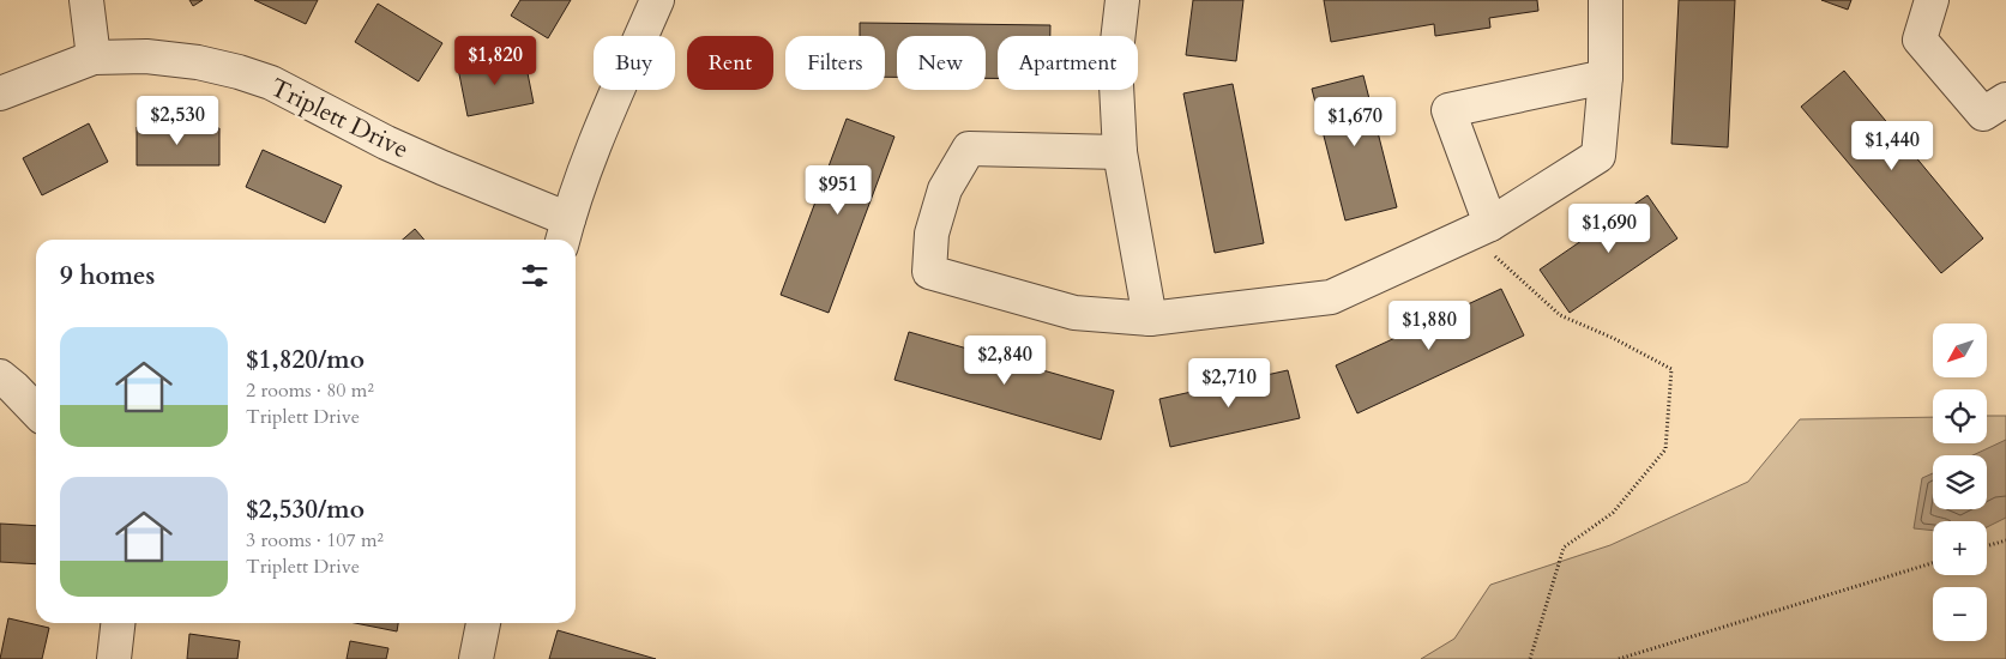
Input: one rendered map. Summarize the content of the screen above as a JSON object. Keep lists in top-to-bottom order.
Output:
{
  "streets": {
    "street": ["Triplett Drive"]
  },
  "north": "bottom left",
  "page": {
    "price": [
      "$1,820",
      "$2,530",
      "$1,670",
      "$1,440",
      "$951",
      "$1,690",
      "$1,880",
      "$2,840",
      "$2,710"
    ],
    "chip": [
      "Buy",
      "Rent",
      "Filters",
      "New",
      "Apartment"
    ],
    "heading": "9 homes",
    "list": [
      {
        "name": "$1,820/mo",
        "note": "2 rooms · 80 m² · Triplett Drive"
      },
      {
        "name": "$2,530/mo",
        "note": "3 rooms · 107 m² · Triplett Drive"
      }
    ],
    "map_buttons": ["+", "−"]
  }
}
